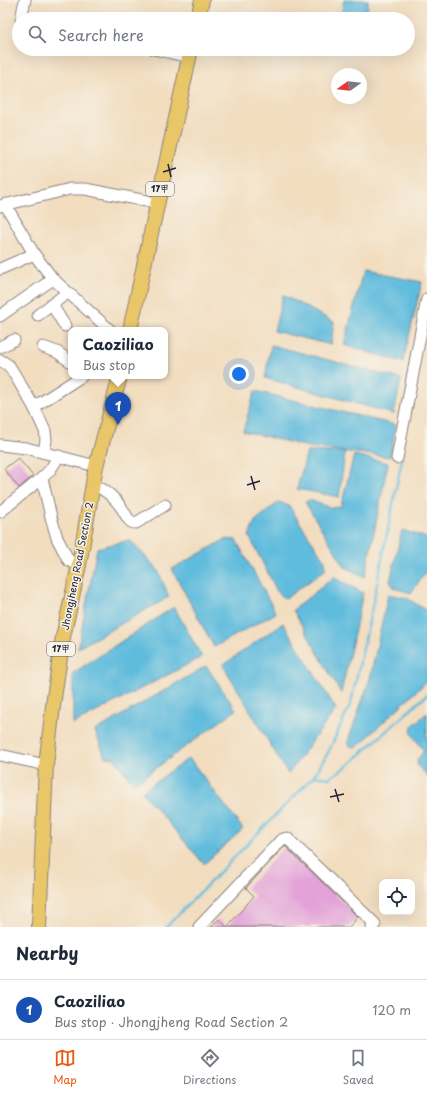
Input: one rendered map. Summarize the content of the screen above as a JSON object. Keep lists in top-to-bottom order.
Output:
{
  "streets": {
    "main road": ["17甲", "Jhongjheng Road Section 2"]
  },
  "north": "left",
  "page": {
    "search": "Search here",
    "popup": ["Caoziliao", "Bus stop"],
    "pins": "1",
    "heading": "Nearby",
    "list": [
      {
        "mark": "1",
        "name": "Caoziliao",
        "note": "Bus stop · Jhongjheng Road Section 2",
        "value": "120 m"
      }
    ],
    "nav": ["Map", "Directions", "Saved"]
  }
}
